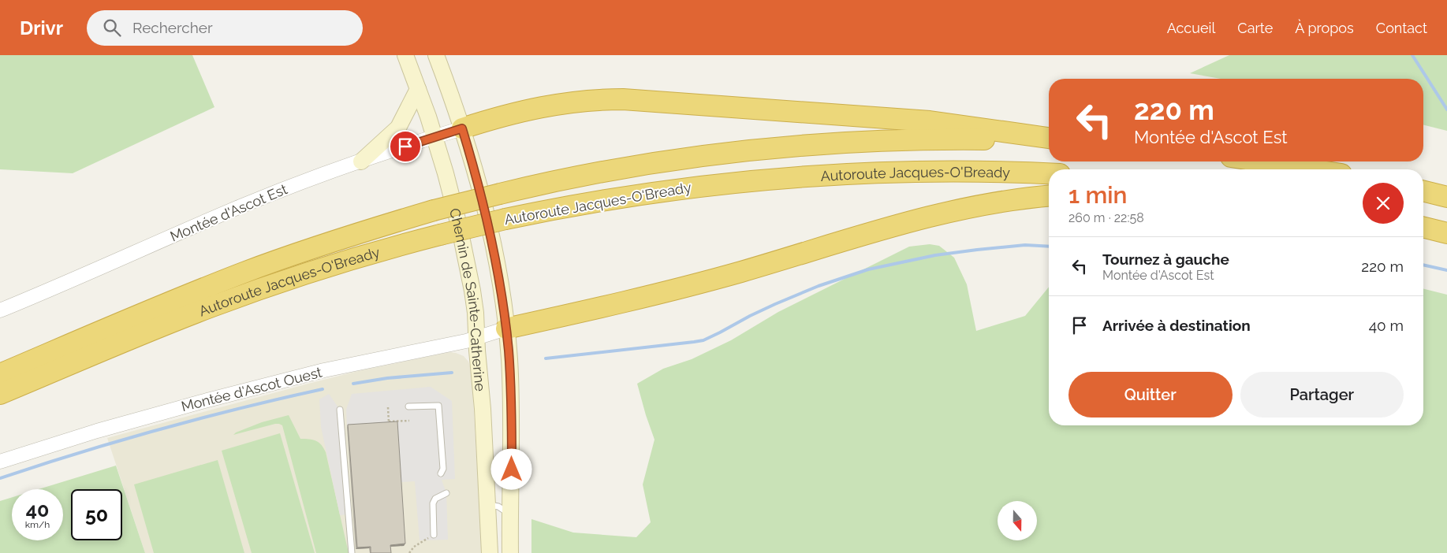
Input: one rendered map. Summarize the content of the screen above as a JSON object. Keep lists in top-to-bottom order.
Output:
{
  "streets": {
    "highway": ["Autoroute Jacques-O'Bready"],
    "main road": ["Chemin de Sainte-Catherine"],
    "street": ["Montée d'Ascot Est", "Montée d'Ascot Ouest"]
  },
  "crossings": [
    ["Montée d'Ascot Est", "Chemin de Sainte-Catherine"],
    ["Chemin de Sainte-Catherine", "Montée d'Ascot Ouest"]
  ],
  "north": "bottom",
  "page": {
    "header": "Drivr",
    "search": "Rechercher",
    "nav": [
      "Accueil",
      "Carte",
      "À propos",
      "Contact"
    ],
    "turn": ["220 m", "Montée d'Ascot Est"],
    "heading": ["1 min", "260 m · 22:58"],
    "list": [
      {
        "name": "Tournez à gauche",
        "note": "Montée d'Ascot Est",
        "value": "220 m"
      },
      {
        "name": "Arrivée à destination",
        "value": "40 m"
      }
    ],
    "buttons": ["Quitter", "Partager"],
    "speed": "40 km/h",
    "limit": "50"
  }
}
